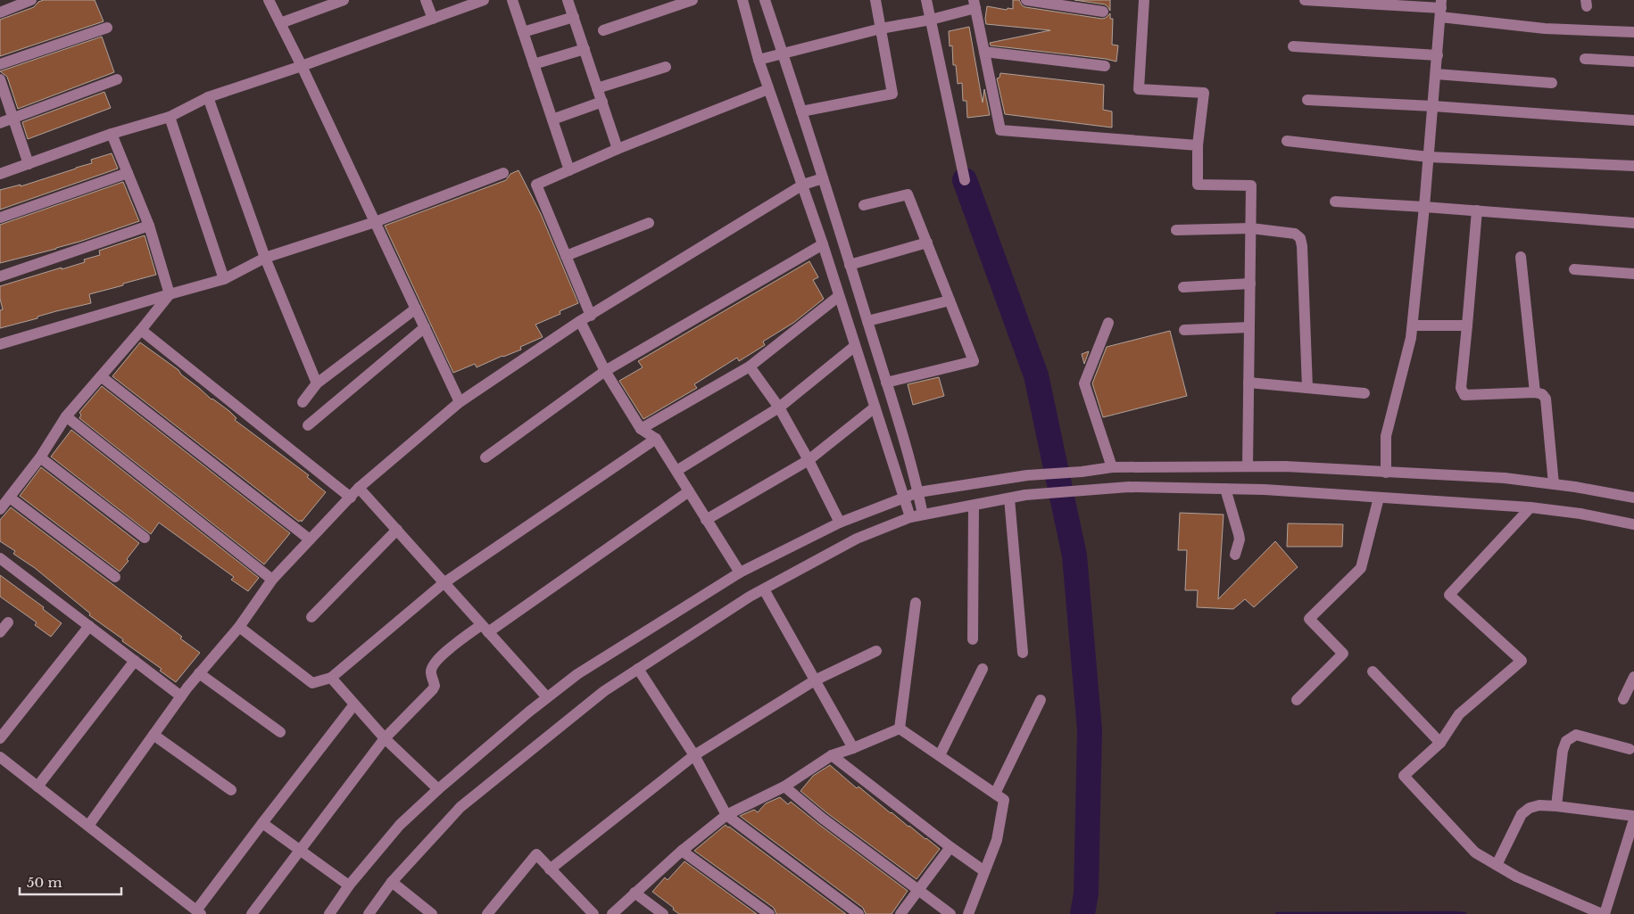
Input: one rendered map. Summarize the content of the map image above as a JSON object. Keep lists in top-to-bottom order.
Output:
{
  "scale_bar": "50 m"
}
